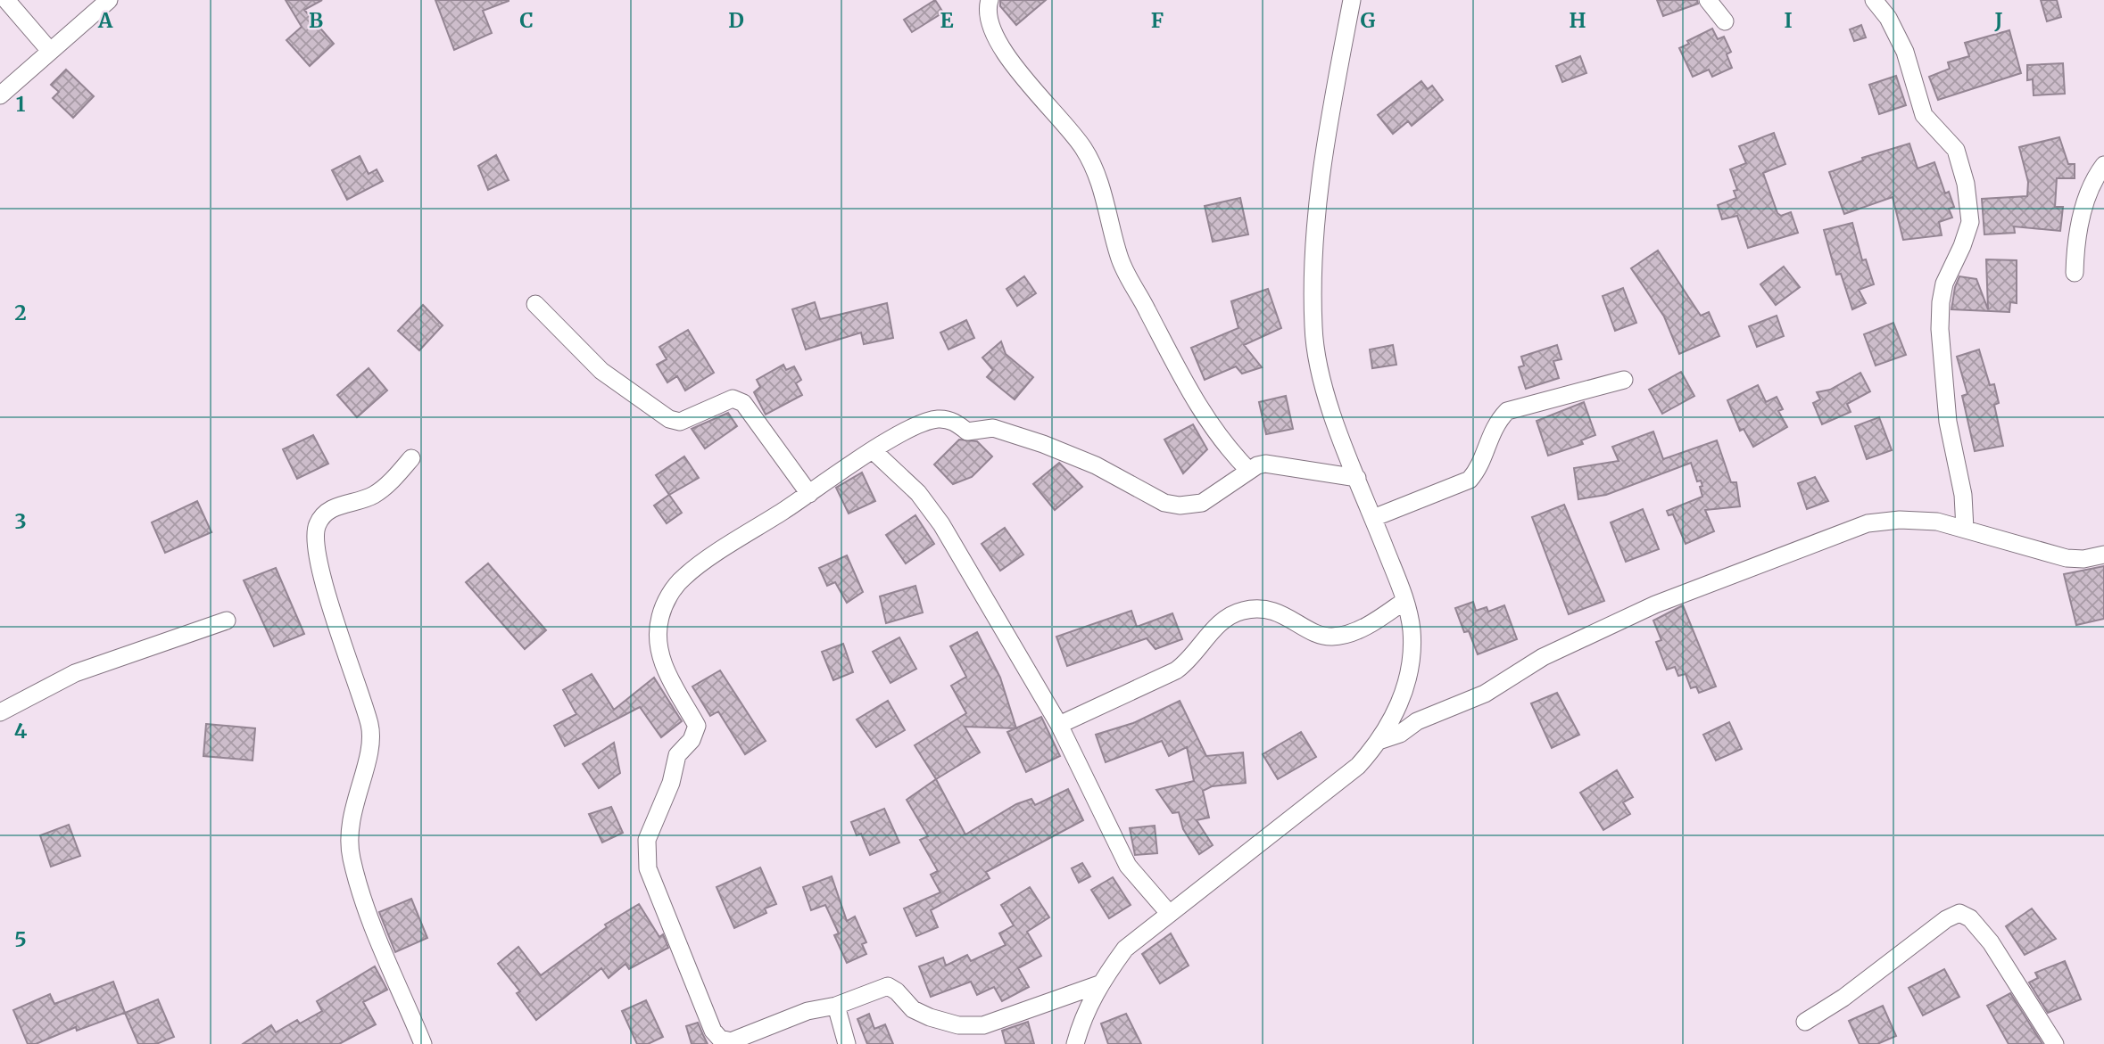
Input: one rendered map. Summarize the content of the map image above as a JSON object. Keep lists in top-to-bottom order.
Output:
{
  "grid": {
    "columns": [
      "A",
      "B",
      "C",
      "D",
      "E",
      "F",
      "G",
      "H",
      "I",
      "J"
    ],
    "rows": [
      "1",
      "2",
      "3",
      "4",
      "5"
    ]
  }
}
